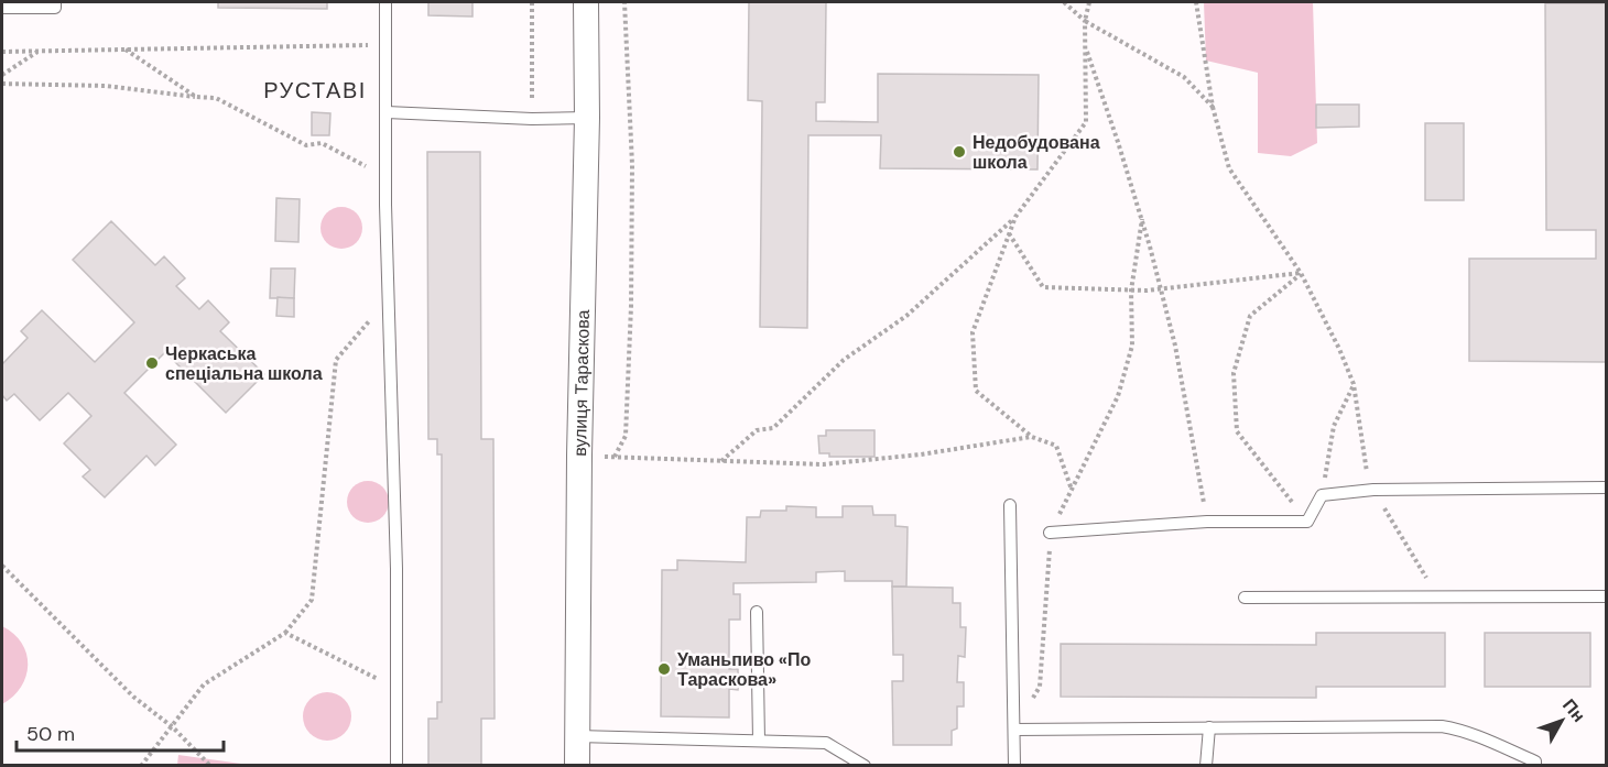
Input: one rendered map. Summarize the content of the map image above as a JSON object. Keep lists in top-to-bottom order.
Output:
{
  "streets": {
    "street": ["вулиця Тараскова"]
  },
  "districts": ["РУСТАВІ"],
  "places": ["Недобудована школа", "Черкаська спеціальна школа", "Уманьпиво «По Тараскова»"],
  "scale_bar": "50 m",
  "north": "top right"
}
